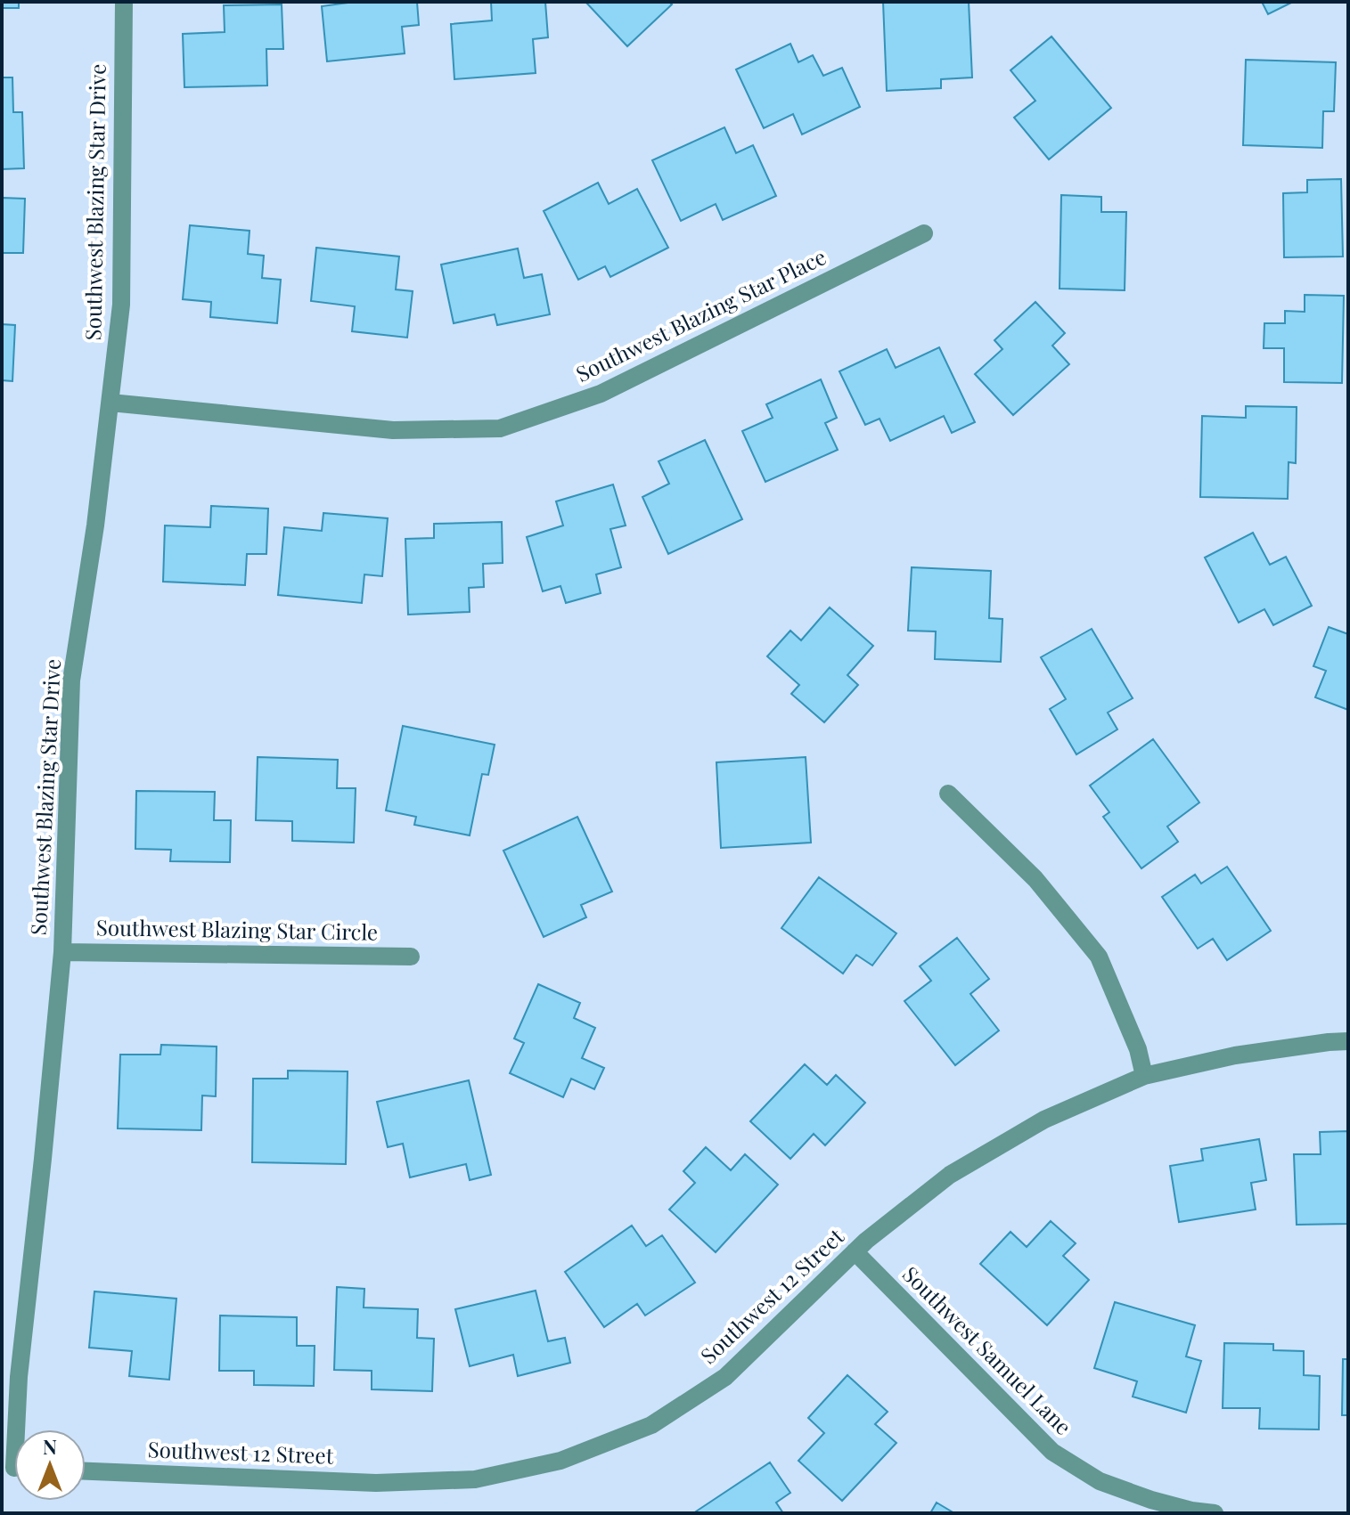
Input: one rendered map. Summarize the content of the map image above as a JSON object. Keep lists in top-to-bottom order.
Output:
{
  "streets": {
    "street": [
      "Southwest Blazing Star Drive",
      "Southwest Blazing Star Place",
      "Southwest Blazing Star Circle",
      "Southwest 12 Street",
      "Southwest Samuel Lane"
    ]
  },
  "crossings": [
    ["Southwest Blazing Star Drive", "Southwest Blazing Star Place"],
    ["Southwest Blazing Star Drive", "Southwest Blazing Star Circle"],
    ["Southwest 12 Street", "Southwest Samuel Lane"]
  ],
  "north": "top"
}
